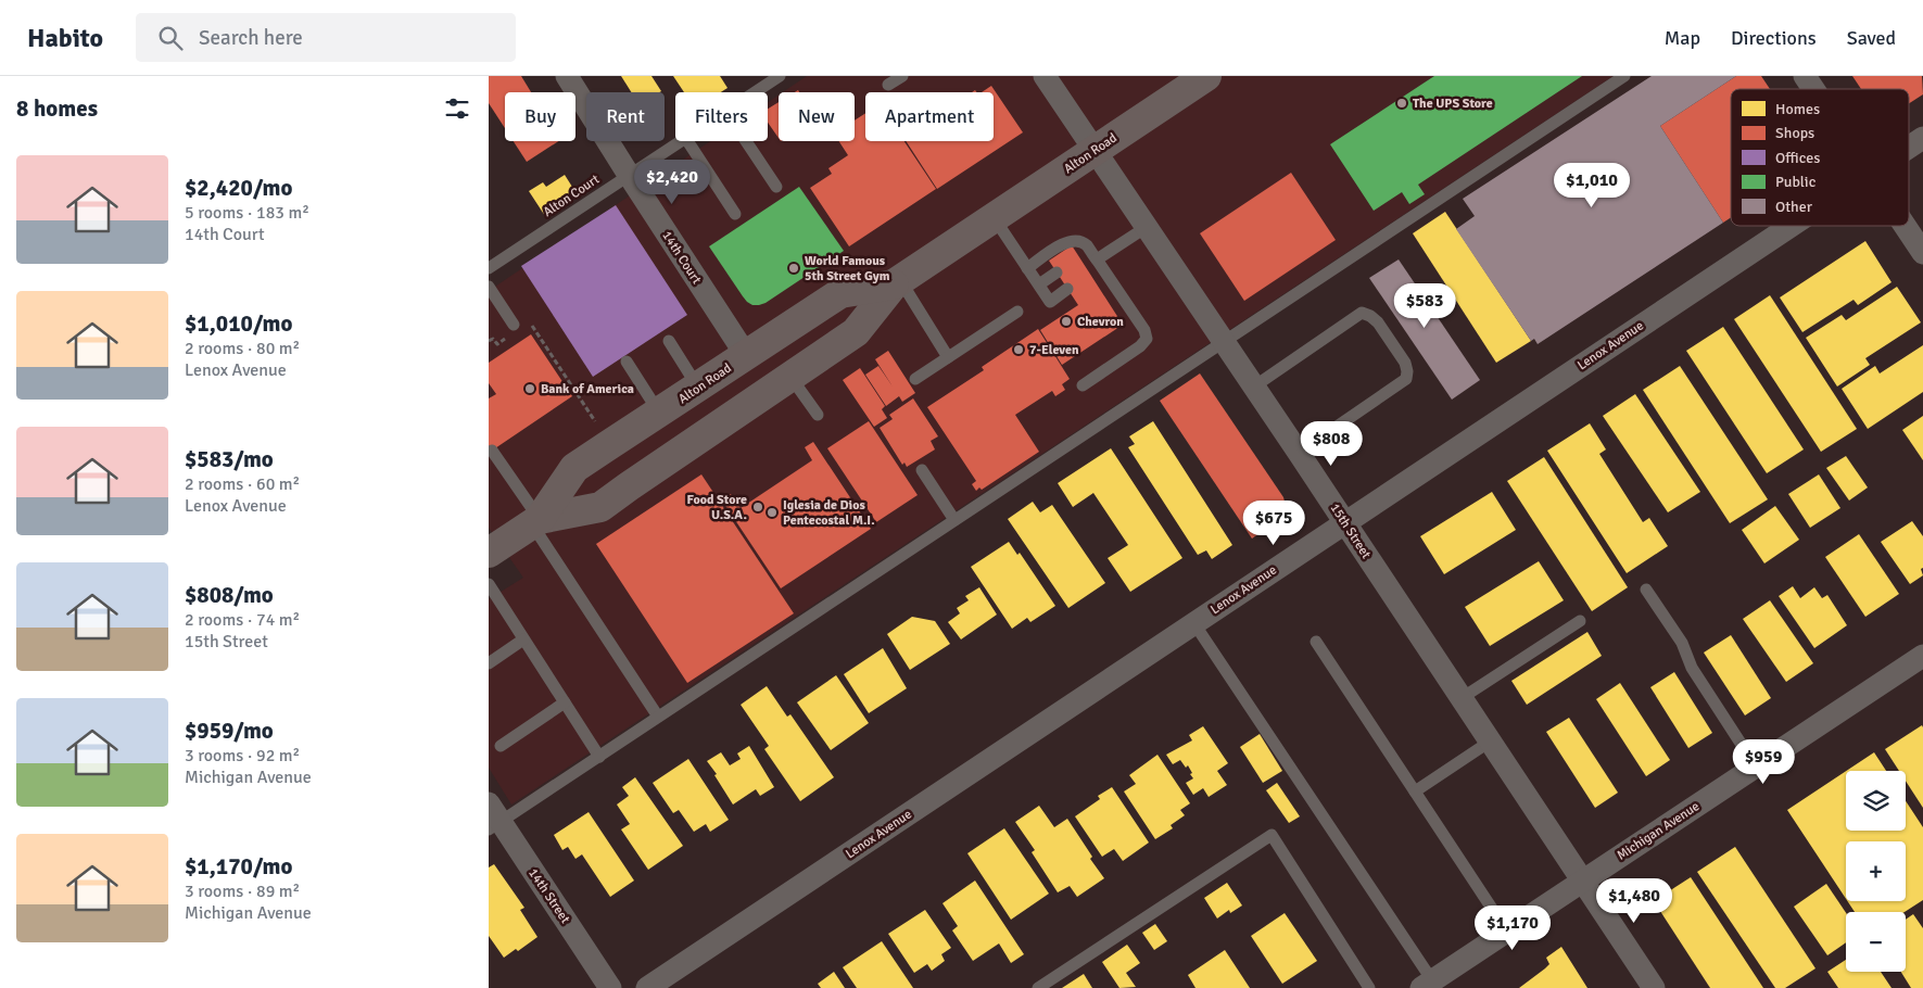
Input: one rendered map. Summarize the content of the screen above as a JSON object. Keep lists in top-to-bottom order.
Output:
{
  "streets": {
    "highway": ["Alton Road"],
    "street": [
      "14th Court",
      "Lenox Avenue",
      "15th Street",
      "Michigan Avenue",
      "14th Street"
    ],
    "lane": ["Alton Court"]
  },
  "crossings": [
    ["Alton Road", "14th Court"],
    ["Alton Road", "15th Street"],
    ["Alton Court", "14th Court"],
    ["Lenox Avenue", "15th Street"],
    ["15th Street", "Michigan Avenue"]
  ],
  "places": [
    "The UPS Store",
    "World Famous 5th Street Gym",
    "Chevron",
    "7-Eleven",
    "Bank of America",
    "Food Store U.S.A.",
    "Iglesia de Dios Pentecostal M.I."
  ],
  "legend": [
    "Homes",
    "Shops",
    "Offices",
    "Public",
    "Other"
  ],
  "page": {
    "header": "Habito",
    "search": "Search here",
    "nav": ["Map", "Directions", "Saved"],
    "heading": "8 homes",
    "chip": [
      "Buy",
      "Rent",
      "Filters",
      "New",
      "Apartment"
    ],
    "list": [
      {
        "name": "$2,420/mo",
        "note": "5 rooms · 183 m² · 14th Court"
      },
      {
        "name": "$1,010/mo",
        "note": "2 rooms · 80 m² · Lenox Avenue"
      },
      {
        "name": "$583/mo",
        "note": "2 rooms · 60 m² · Lenox Avenue"
      },
      {
        "name": "$808/mo",
        "note": "2 rooms · 74 m² · 15th Street"
      },
      {
        "name": "$959/mo",
        "note": "3 rooms · 92 m² · Michigan Avenue"
      },
      {
        "name": "$1,170/mo",
        "note": "3 rooms · 89 m² · Michigan Avenue"
      }
    ],
    "price": [
      "$2,420",
      "$1,010",
      "$583",
      "$808",
      "$675",
      "$959",
      "$1,480",
      "$1,170"
    ],
    "map_buttons": ["+", "−"]
  }
}
